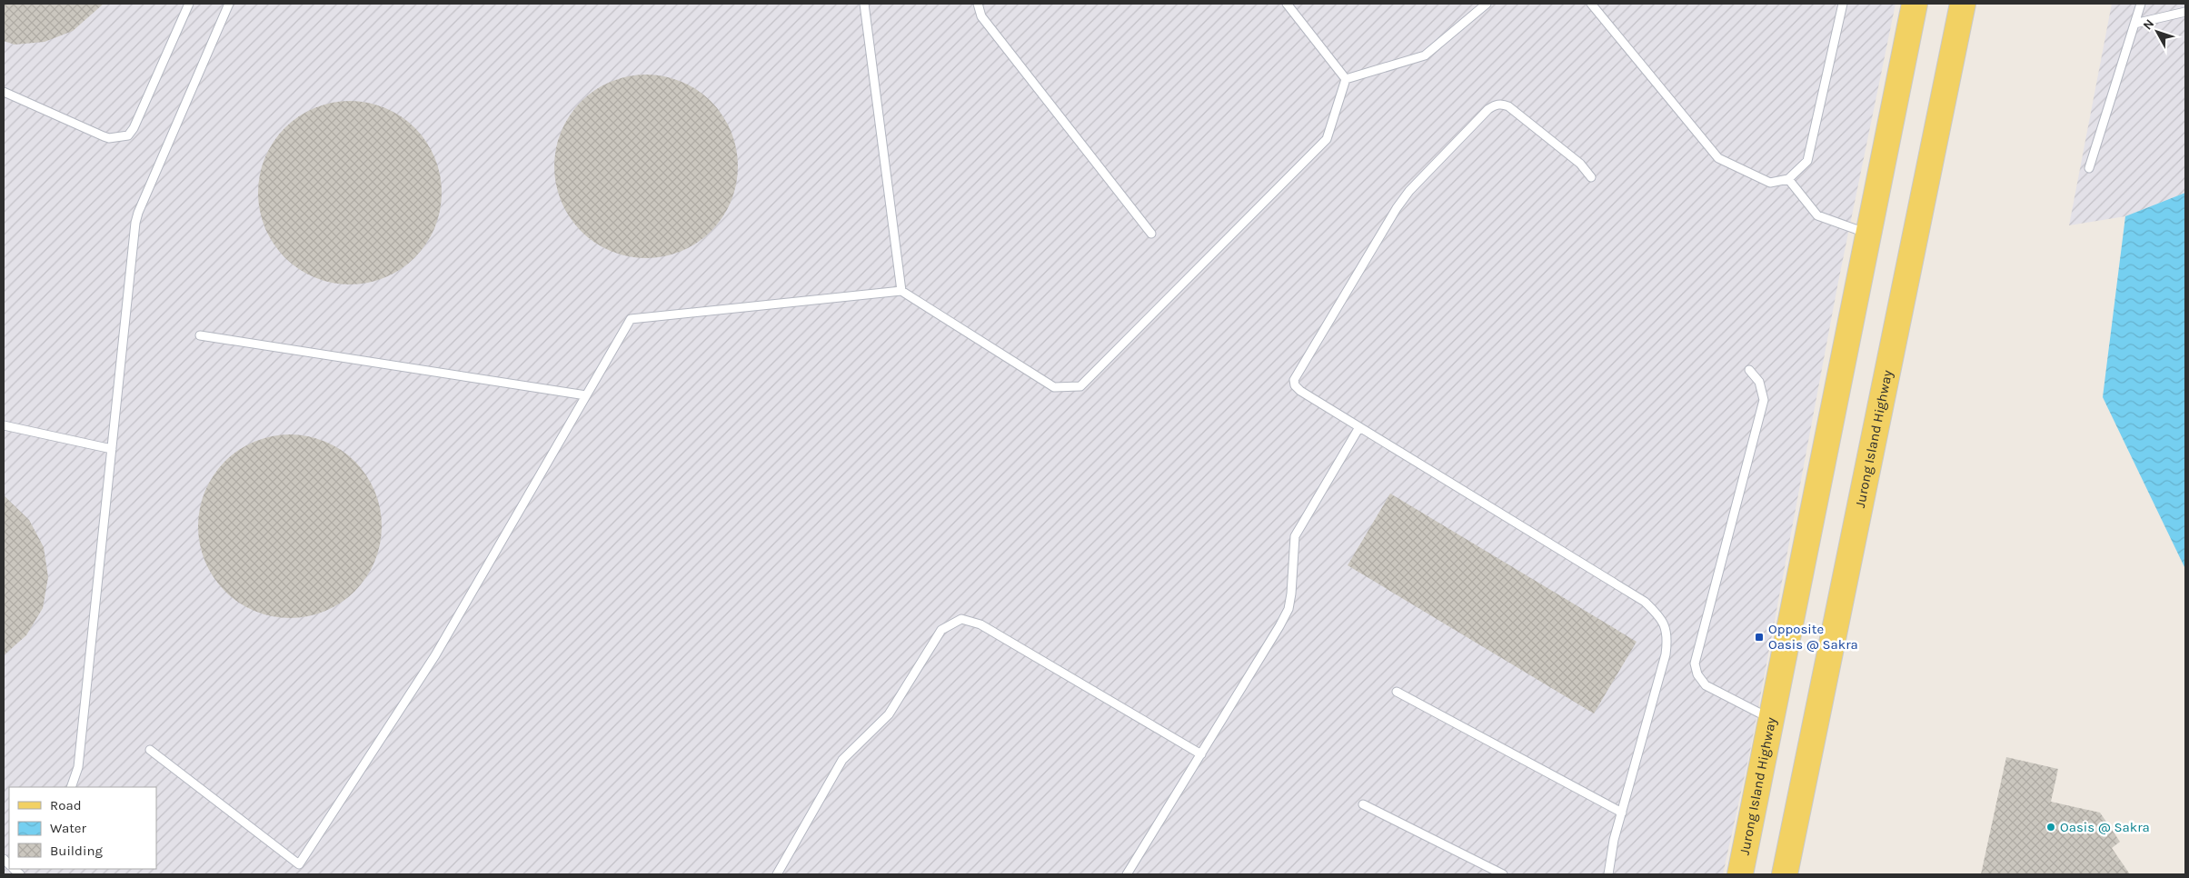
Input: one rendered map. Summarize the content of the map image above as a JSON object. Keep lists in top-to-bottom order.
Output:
{
  "streets": {
    "main road": ["Jurong Island Highway"]
  },
  "places": {
    "transit": ["Opposite Oasis @ Sakra"],
    "other": ["Oasis @ Sakra"]
  },
  "legend": ["Road", "Water", "Building"],
  "north": "top left"
}
